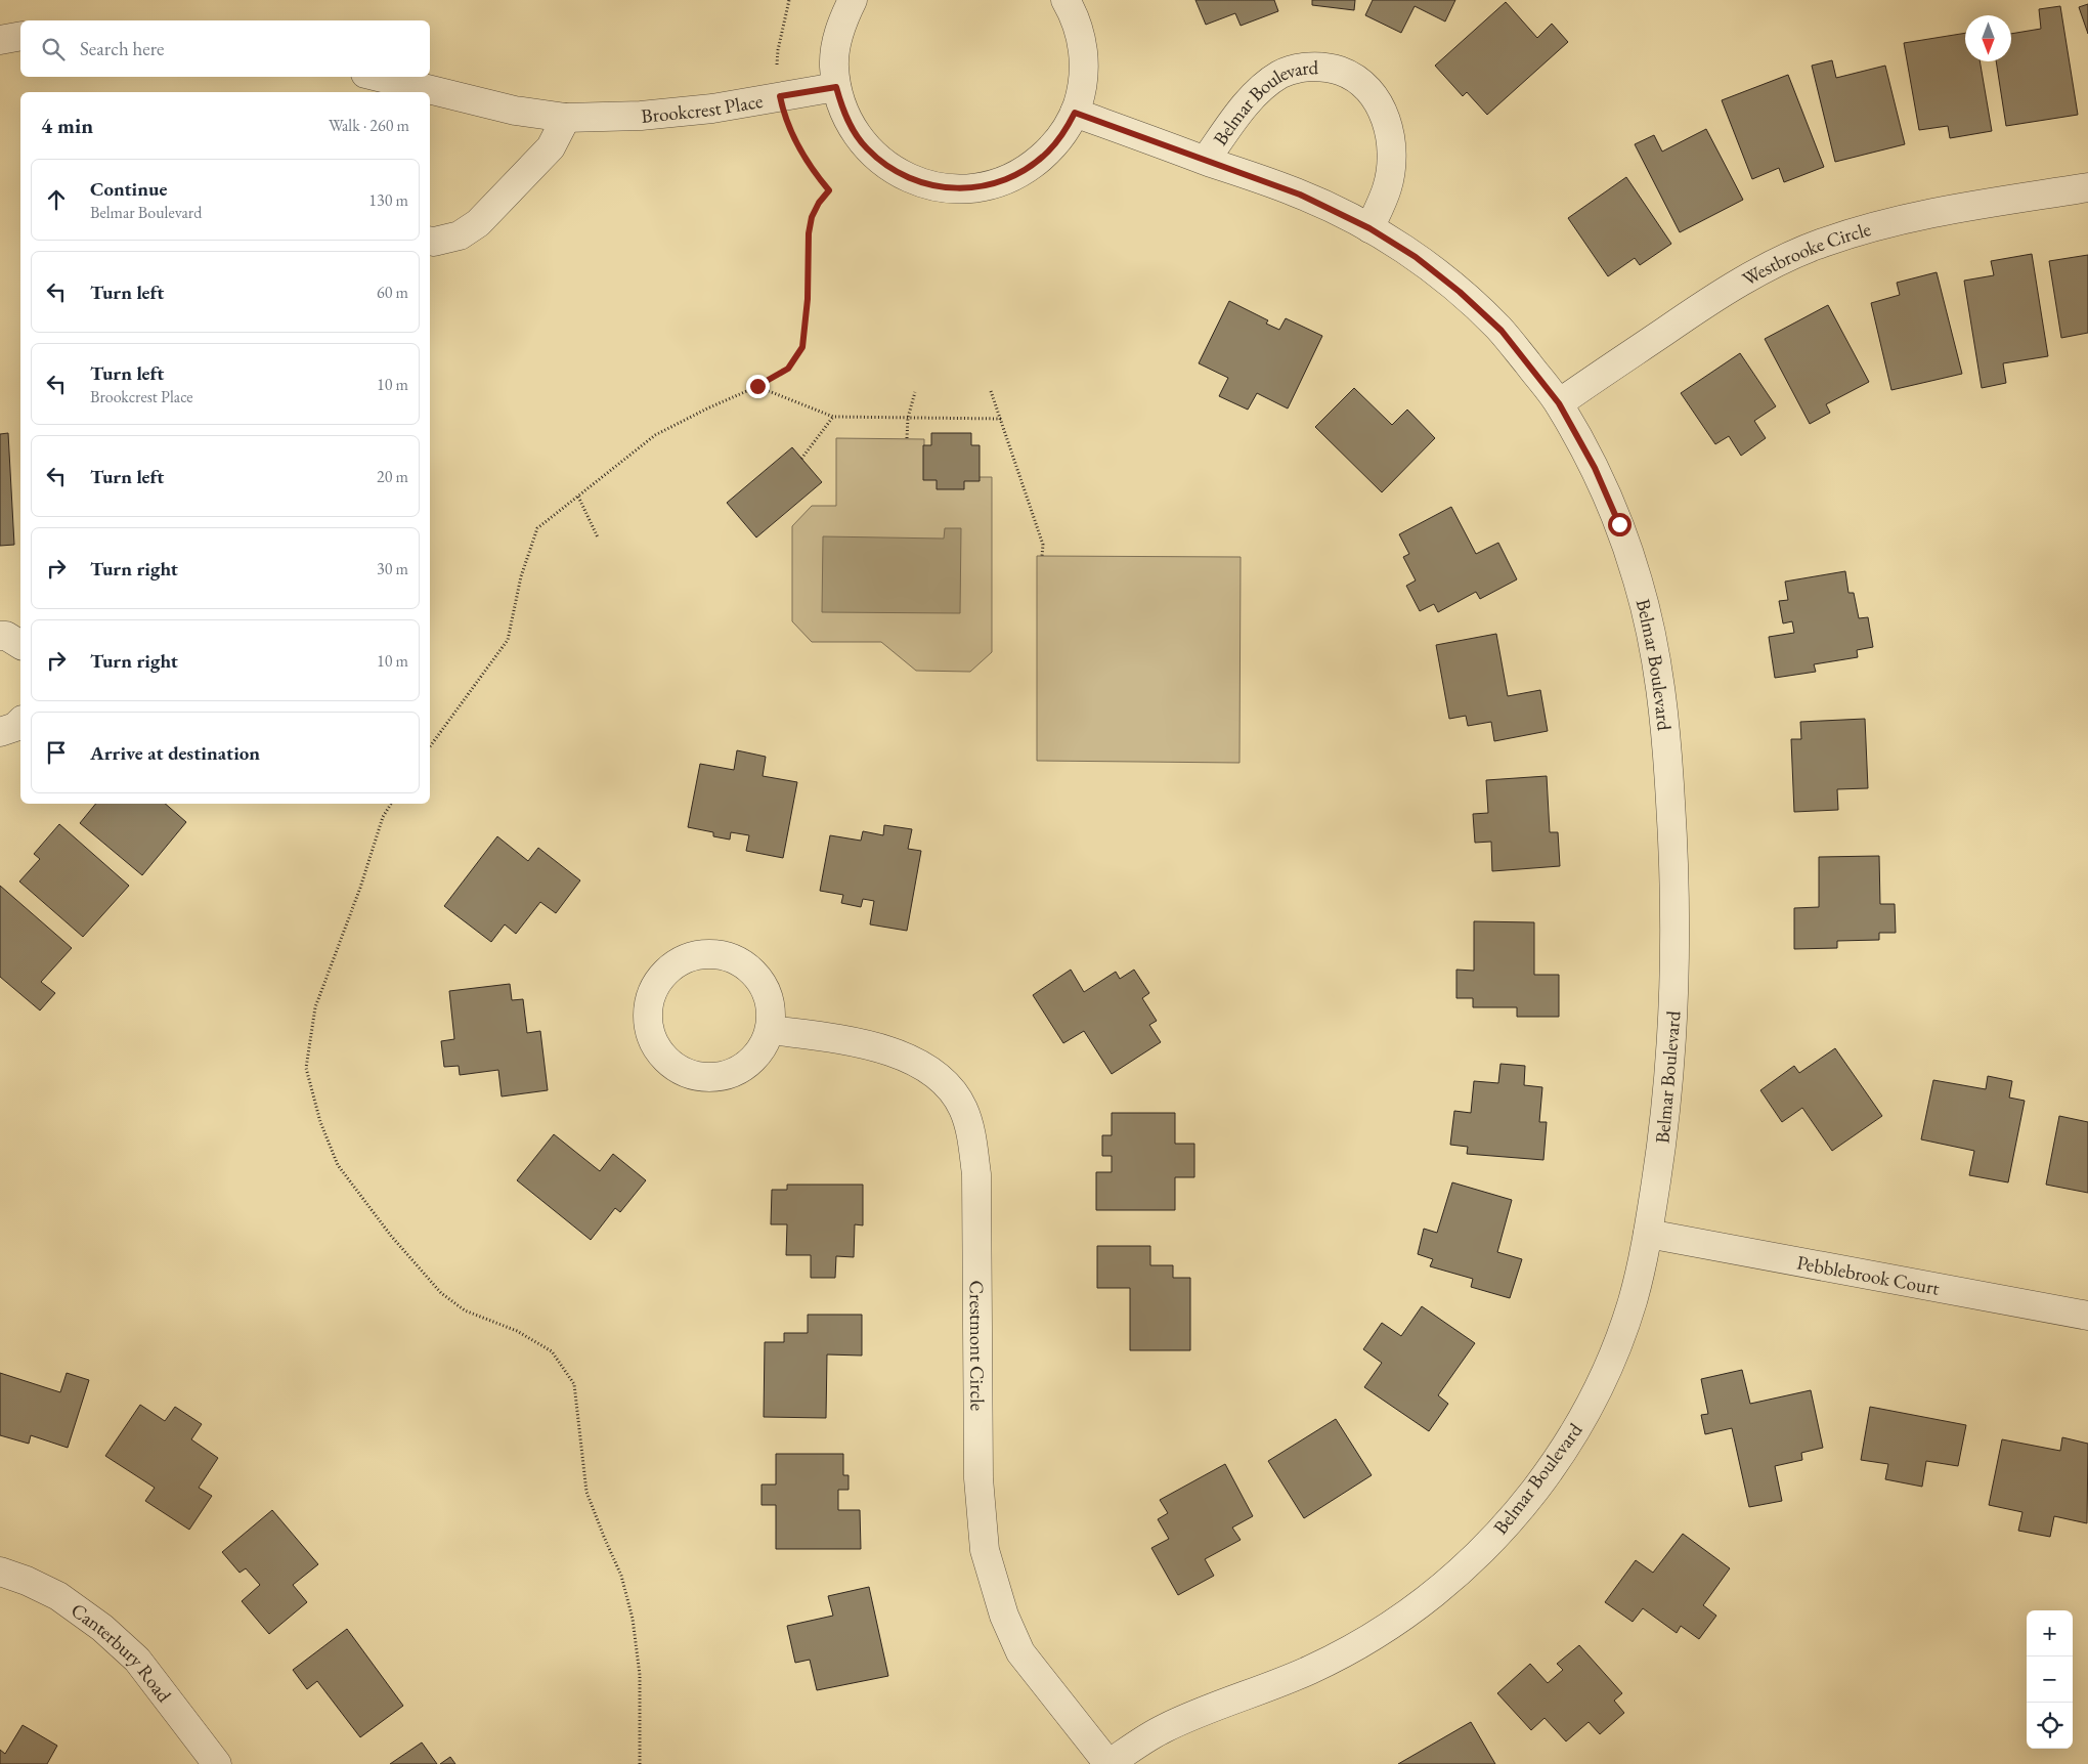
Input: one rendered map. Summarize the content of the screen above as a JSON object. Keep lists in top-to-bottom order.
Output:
{
  "streets": {
    "street": [
      "Brookcrest Place",
      "Belmar Boulevard",
      "Westbrooke Circle",
      "Pebblebrook Court",
      "Crestmont Circle",
      "Canterbury Road"
    ]
  },
  "crossings": [
    ["Belmar Boulevard", "Westbrooke Circle"],
    ["Belmar Boulevard", "Pebblebrook Court"],
    ["Belmar Boulevard", "Crestmont Circle"]
  ],
  "north": "bottom",
  "page": {
    "search": "Search here",
    "heading": ["4 min", "Walk · 260 m"],
    "list": [
      ["Continue", "Belmar Boulevard", "130 m"],
      ["Turn left", "60 m"],
      ["Turn left", "Brookcrest Place", "10 m"],
      ["Turn left", "20 m"],
      ["Turn right", "30 m"],
      ["Turn right", "10 m"],
      "Arrive at destination"
    ],
    "map_buttons": ["+", "−"]
  }
}
